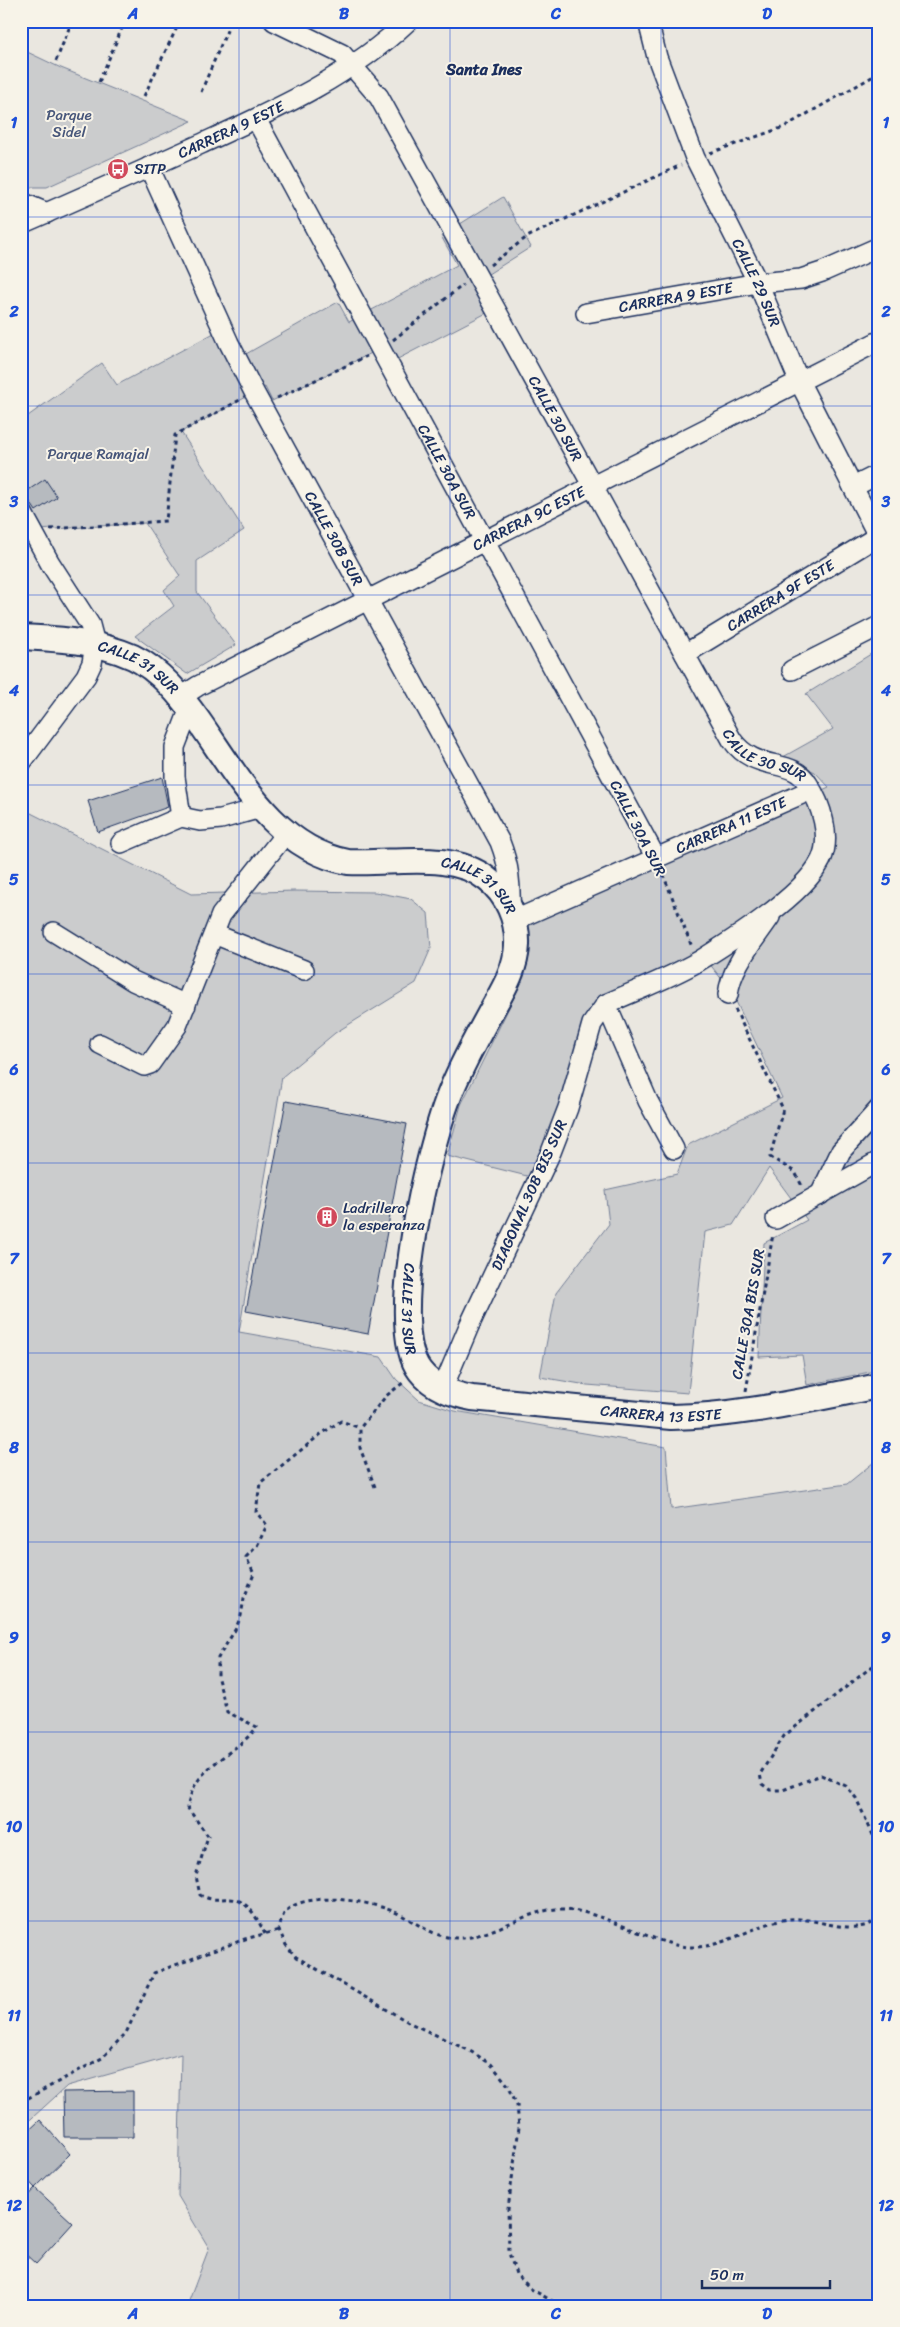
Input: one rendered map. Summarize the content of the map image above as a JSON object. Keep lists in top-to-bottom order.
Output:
{
  "streets": {
    "main road": ["CALLE 31 SUR", "CARRERA 13 ESTE"],
    "street": [
      "CARRERA 9 ESTE",
      "CALLE 29 SUR",
      "CALLE 30 SUR",
      "CALLE 30A SUR",
      "CARRERA 9C ESTE",
      "CALLE 30B SUR",
      "CARRERA 9F ESTE",
      "CARRERA 11 ESTE",
      "DIAGONAL 30B BIS SUR"
    ],
    "path": ["CALLE 30A BIS SUR"]
  },
  "crossings": [
    ["CARRERA 9 ESTE", "CALLE 29 SUR"],
    ["CARRERA 9 ESTE", "CALLE 30 SUR"],
    ["CARRERA 9 ESTE", "CALLE 30A SUR"],
    ["CARRERA 9 ESTE", "CALLE 30B SUR"],
    ["CALLE 29 SUR", "CARRERA 9C ESTE"],
    ["CALLE 29 SUR", "CARRERA 9F ESTE"],
    ["CALLE 30 SUR", "CARRERA 9C ESTE"],
    ["CALLE 30 SUR", "CARRERA 9F ESTE"],
    ["CALLE 30 SUR", "CARRERA 11 ESTE"],
    ["CALLE 30A SUR", "CARRERA 9C ESTE"],
    ["CALLE 30A SUR", "CARRERA 11 ESTE"],
    ["CARRERA 9C ESTE", "CALLE 30B SUR"],
    ["CARRERA 9C ESTE", "CALLE 31 SUR"],
    ["CALLE 30B SUR", "CALLE 31 SUR"],
    ["CALLE 30B SUR", "CARRERA 11 ESTE"],
    ["CALLE 31 SUR", "CARRERA 11 ESTE"],
    ["CALLE 31 SUR", "DIAGONAL 30B BIS SUR"],
    ["CALLE 31 SUR", "CARRERA 13 ESTE"],
    ["DIAGONAL 30B BIS SUR", "CARRERA 13 ESTE"],
    ["CALLE 30A BIS SUR", "CARRERA 13 ESTE"]
  ],
  "districts": ["Santa Ines"],
  "parks": ["Parque Sidel", "Parque Ramajal"],
  "places": {
    "bus stop": ["SITP"],
    "building": ["Ladrillera la esperanza"]
  },
  "scale_bar": "50 m",
  "grid": {
    "columns": [
      "A",
      "B",
      "C",
      "D"
    ],
    "rows": [
      "1",
      "2",
      "3",
      "4",
      "5",
      "6",
      "7",
      "8",
      "9",
      "10",
      "11",
      "12"
    ]
  }
}
